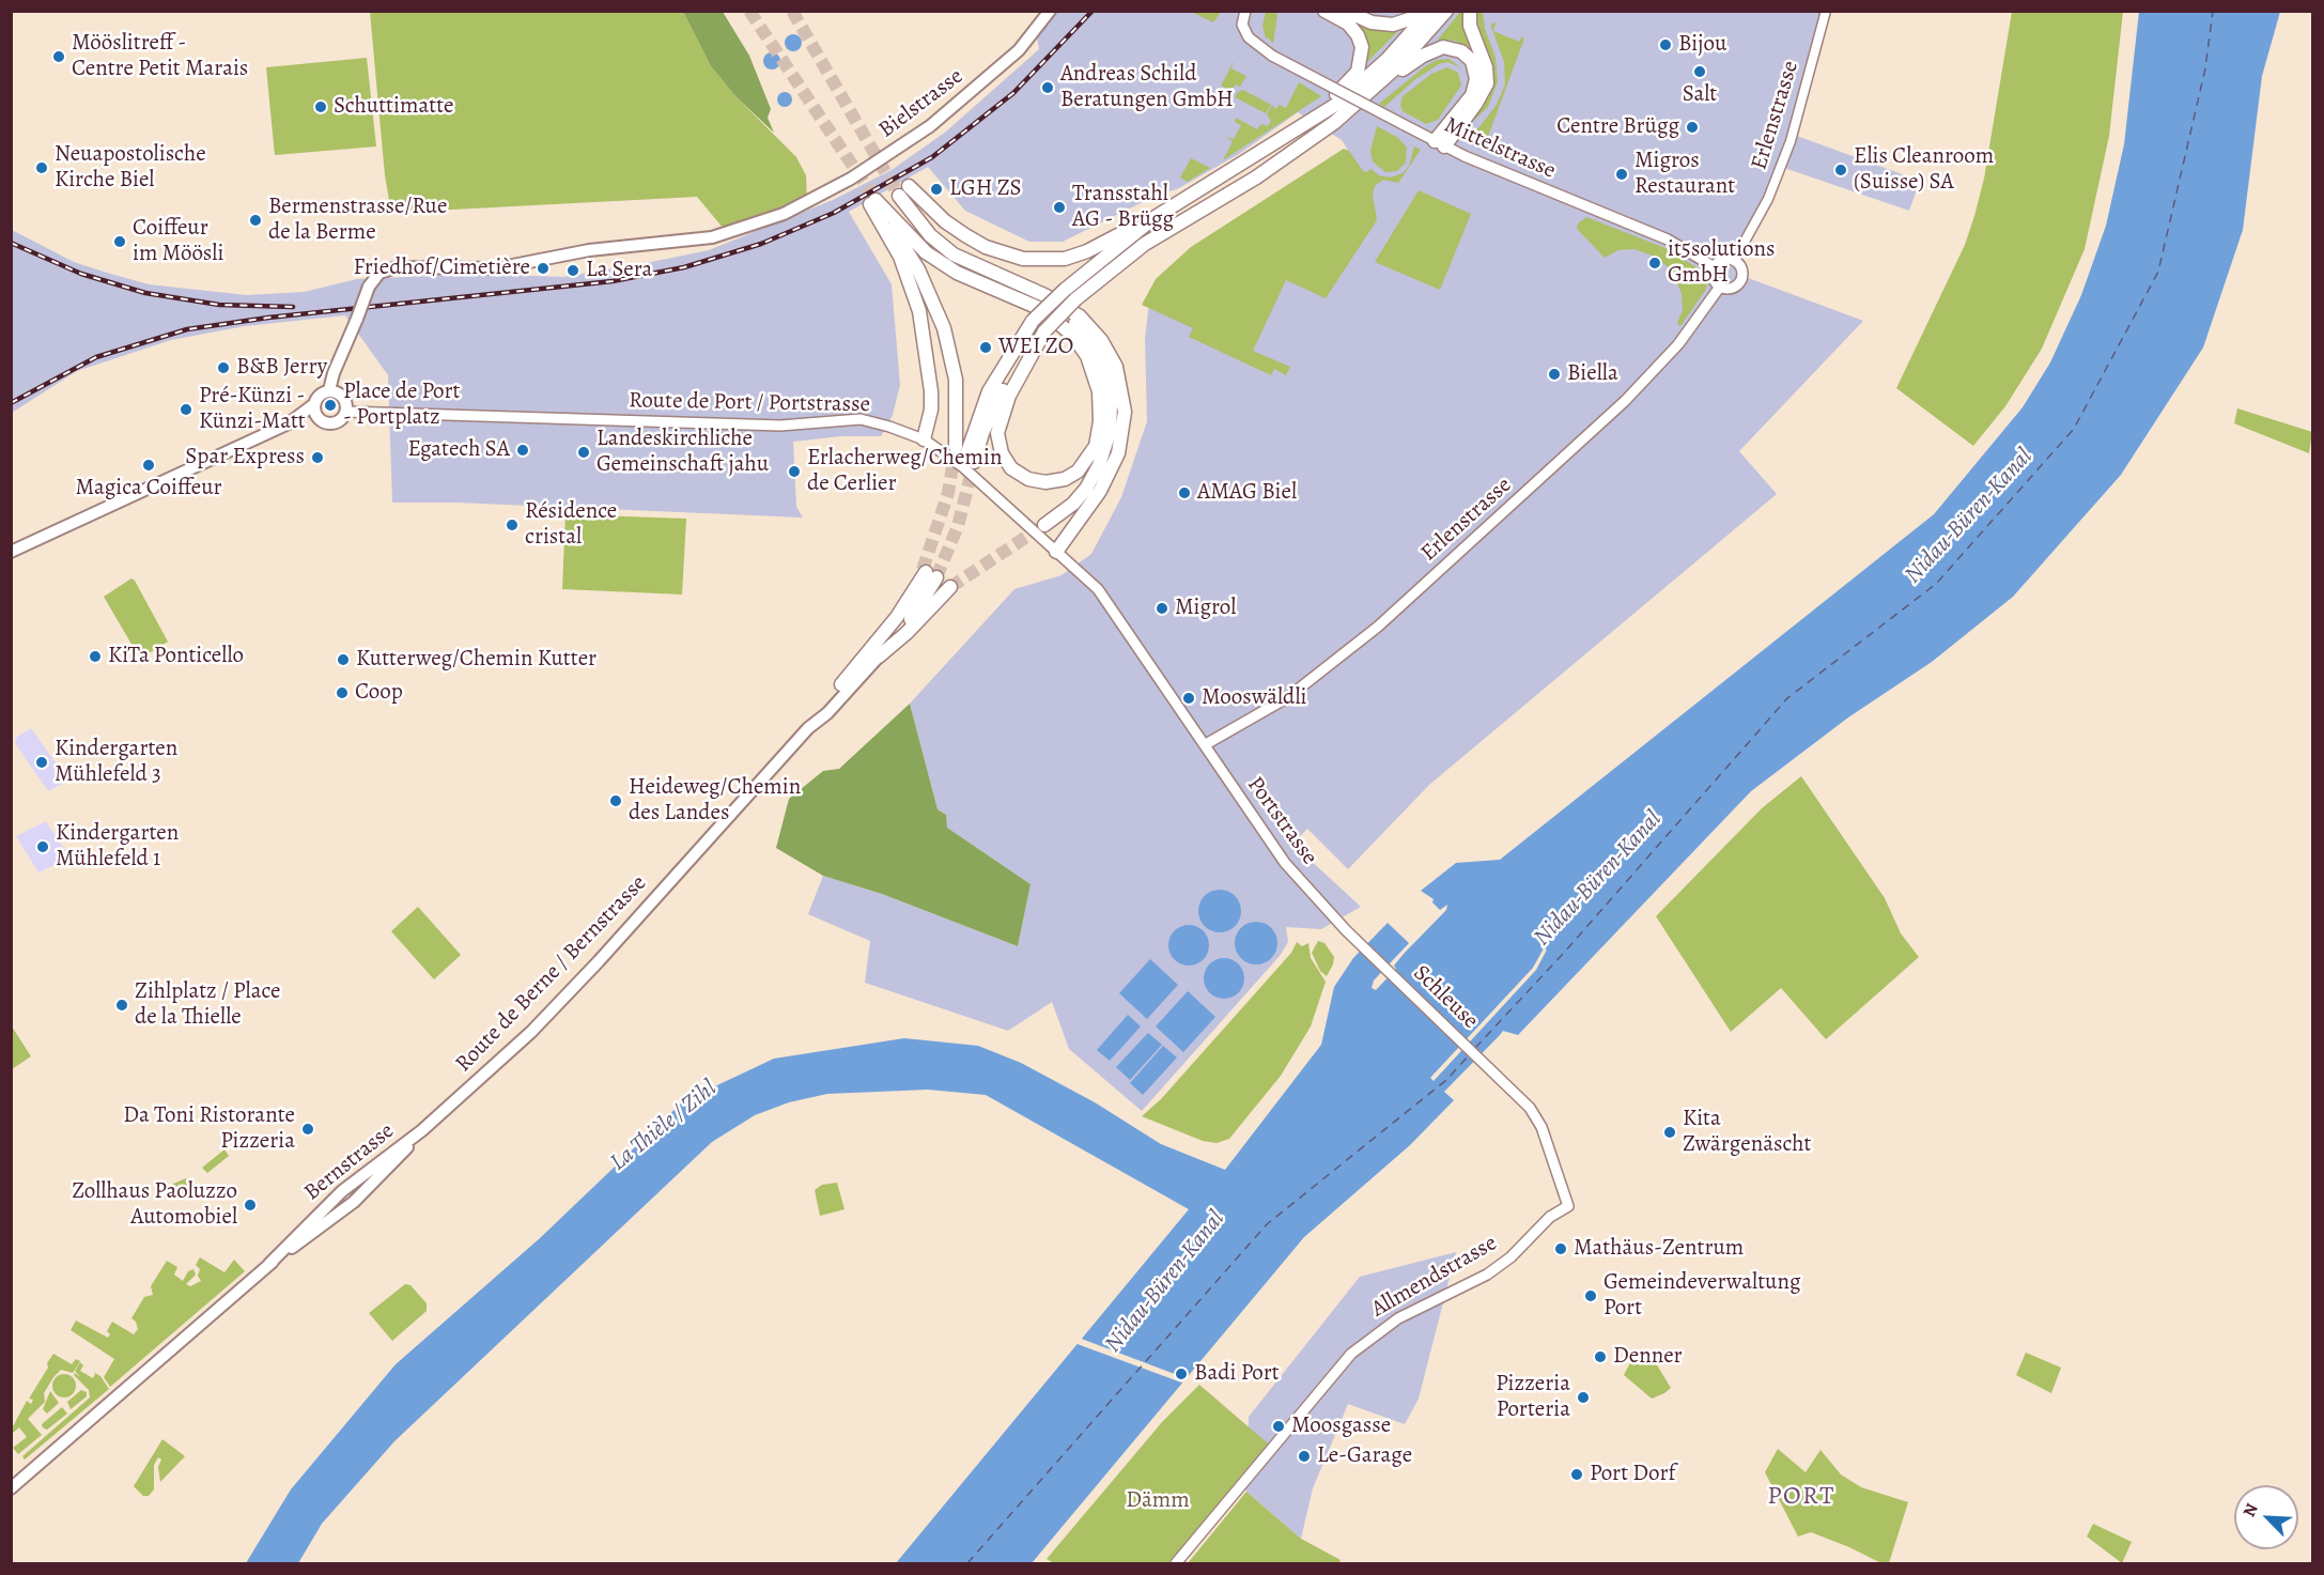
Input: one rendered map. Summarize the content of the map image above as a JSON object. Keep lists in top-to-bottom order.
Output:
{
  "streets": {
    "main road": [
      "Bielstrasse",
      "Erlenstrasse",
      "Mittelstrasse",
      "Route de Port / Portstrasse",
      "Portstrasse",
      "Route de Berne / Bernstrasse",
      "Schleuse",
      "Bernstrasse",
      "Allmendstrasse"
    ]
  },
  "crossings": [
    ["Bielstrasse", "Route de Port / Portstrasse"],
    ["Erlenstrasse", "Mittelstrasse"],
    ["Erlenstrasse", "Route de Port / Portstrasse"],
    ["Erlenstrasse", "Portstrasse"],
    ["Route de Port / Portstrasse", "Portstrasse"],
    ["Portstrasse", "Schleuse"],
    ["Route de Berne / Bernstrasse", "Bernstrasse"],
    ["Schleuse", "Allmendstrasse"]
  ],
  "districts": ["PORT"],
  "water": ["Nidau-Büren-Kanal", "La Thièle / Zihl"],
  "parks": ["Dämm"],
  "places": [
    "Bijou",
    "Mööslitreff - Centre Petit Marais",
    "Salt",
    "Andreas Schild Beratungen GmbH",
    "Schuttimatte",
    "Centre Brügg",
    "Neuapostolische Kirche Biel",
    "Elis Cleanroom (Suisse) SA",
    "Migros Restaurant",
    "LGH ZS",
    "Transstahl AG - Brügg",
    "Bermenstrasse/Rue de la Berme",
    "Coiffeur im Möösli",
    "it5solutions GmbH",
    "Friedhof/Cimetière",
    "La Sera",
    "WEI ZO",
    "B&B Jerry",
    "Biella",
    "Place de Port - Portplatz",
    "Pré-Künzi - Künzi-Matt",
    "Egatech SA",
    "Landeskirchliche Gemeinschaft jahu",
    "Spar Express",
    "Magica Coiffeur",
    "Erlacherweg/Chemin de Cerlier",
    "AMAG Biel",
    "Résidence cristal",
    "Migrol",
    "KiTa Ponticello",
    "Kutterweg/Chemin Kutter",
    "Coop",
    "Mooswäldli",
    "Kindergarten Mühlefeld 3",
    "Heideweg/Chemin des Landes",
    "Kindergarten Mühlefeld 1",
    "Zihlplatz / Place de la Thielle",
    "Da Toni Ristorante Pizzeria",
    "Kita Zwärgenäscht",
    "Zollhaus Paoluzzo Automobiel",
    "Mathäus-Zentrum",
    "Gemeindeverwaltung Port",
    "Denner",
    "Badi Port",
    "Pizzeria Porteria",
    "Moosgasse",
    "Le-Garage",
    "Port Dorf"
  ],
  "north": "top left"
}
